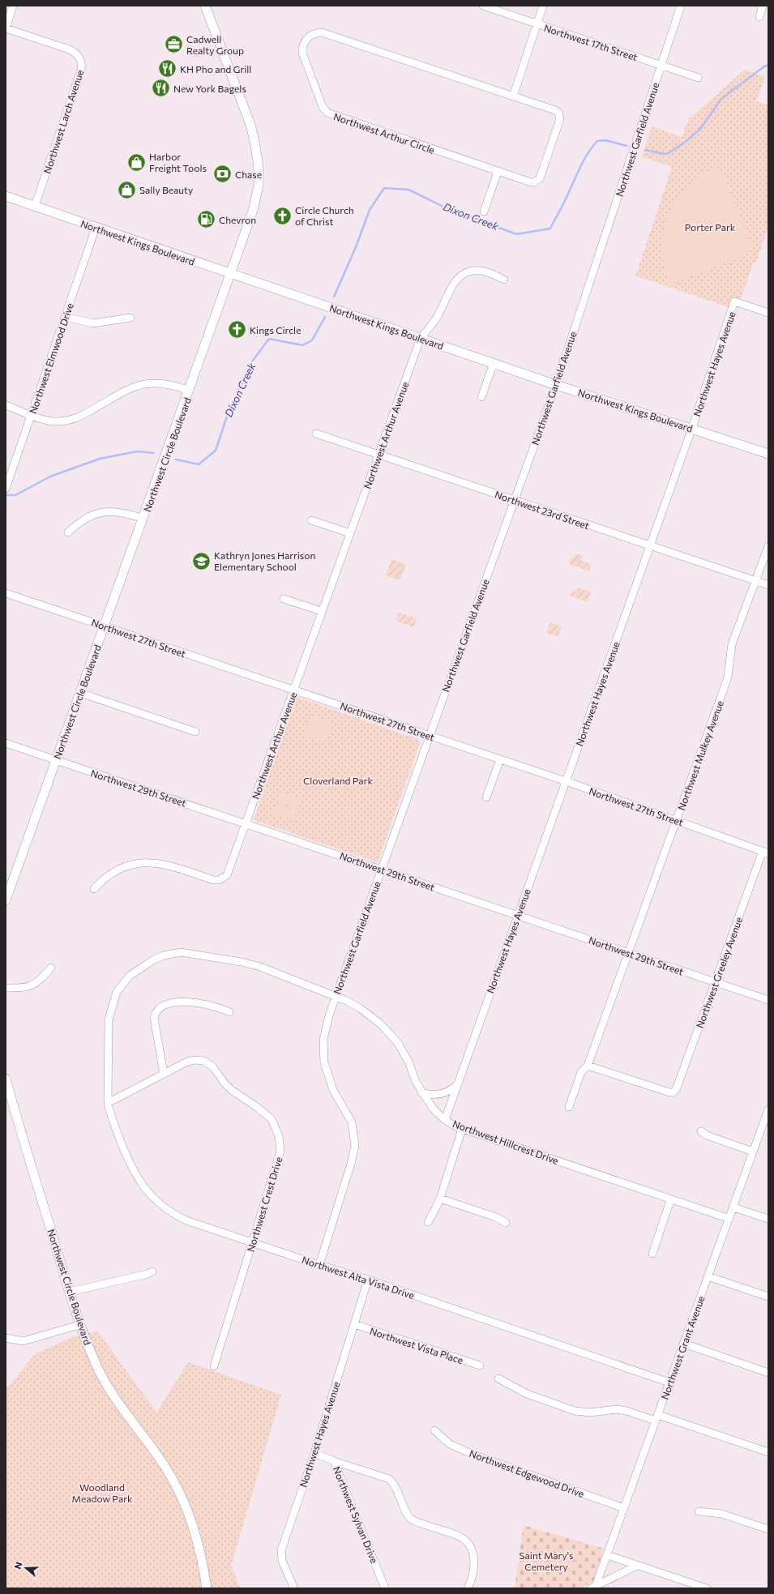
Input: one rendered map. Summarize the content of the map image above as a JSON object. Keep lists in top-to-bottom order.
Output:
{
  "streets": {
    "main road": ["Northwest Kings Boulevard", "Northwest Circle Boulevard"],
    "street": [
      "Northwest 17th Street",
      "Northwest Larch Avenue",
      "Northwest Arthur Circle",
      "Northwest Garfield Avenue",
      "Northwest Elmwood Drive",
      "Northwest Hayes Avenue",
      "Northwest Arthur Avenue",
      "Northwest 23rd Street",
      "Northwest 27th Street",
      "Northwest Mulkey Avenue",
      "Northwest 29th Street",
      "Northwest Greeley Avenue",
      "Northwest Hillcrest Drive",
      "Northwest Crest Drive",
      "Northwest Alta Vista Drive",
      "Northwest Vista Place",
      "Northwest Grant Avenue",
      "Northwest Edgewood Drive",
      "Northwest Sylvan Drive"
    ]
  },
  "crossings": [
    ["Northwest 17th Street", "Northwest Garfield Avenue"],
    ["Northwest Larch Avenue", "Northwest Kings Boulevard"],
    ["Northwest Garfield Avenue", "Northwest Kings Boulevard"],
    ["Northwest Garfield Avenue", "Northwest 23rd Street"],
    ["Northwest Garfield Avenue", "Northwest 27th Street"],
    ["Northwest Garfield Avenue", "Northwest 29th Street"],
    ["Northwest Garfield Avenue", "Northwest Hillcrest Drive"],
    ["Northwest Garfield Avenue", "Northwest Alta Vista Drive"],
    ["Northwest Kings Boulevard", "Northwest Elmwood Drive"],
    ["Northwest Kings Boulevard", "Northwest Hayes Avenue"],
    ["Northwest Kings Boulevard", "Northwest Arthur Avenue"],
    ["Northwest Kings Boulevard", "Northwest Circle Boulevard"],
    ["Northwest Hayes Avenue", "Northwest 23rd Street"],
    ["Northwest Hayes Avenue", "Northwest 27th Street"],
    ["Northwest Hayes Avenue", "Northwest 29th Street"],
    ["Northwest Hayes Avenue", "Northwest Hillcrest Drive"],
    ["Northwest Hayes Avenue", "Northwest Alta Vista Drive"],
    ["Northwest Hayes Avenue", "Northwest Vista Place"],
    ["Northwest Hayes Avenue", "Northwest Sylvan Drive"],
    ["Northwest Arthur Avenue", "Northwest 23rd Street"],
    ["Northwest Arthur Avenue", "Northwest 27th Street"],
    ["Northwest Arthur Avenue", "Northwest 29th Street"],
    ["Northwest Circle Boulevard", "Northwest 27th Street"],
    ["Northwest Circle Boulevard", "Northwest 29th Street"],
    ["Northwest 23rd Street", "Northwest Mulkey Avenue"],
    ["Northwest 27th Street", "Northwest Mulkey Avenue"],
    ["Northwest 27th Street", "Northwest Greeley Avenue"],
    ["Northwest Mulkey Avenue", "Northwest 29th Street"],
    ["Northwest Mulkey Avenue", "Northwest Greeley Avenue"],
    ["Northwest 29th Street", "Northwest Greeley Avenue"],
    ["Northwest Hillcrest Drive", "Northwest Crest Drive"],
    ["Northwest Hillcrest Drive", "Northwest Alta Vista Drive"],
    ["Northwest Hillcrest Drive", "Northwest Grant Avenue"],
    ["Northwest Crest Drive", "Northwest Alta Vista Drive"],
    ["Northwest Alta Vista Drive", "Northwest Grant Avenue"],
    ["Northwest Grant Avenue", "Northwest Edgewood Drive"]
  ],
  "water": ["Dixon Creek"],
  "parks": [
    "Porter Park",
    "Cloverland Park",
    "Woodland Meadow Park",
    "Saint Mary's Cemetery"
  ],
  "places": {
    "office": ["Cadwell Realty Group"],
    "restaurant": ["KH Pho and Grill", "New York Bagels"],
    "shop": ["Harbor Freight Tools", "Sally Beauty"],
    "bank": ["Chase"],
    "church": ["Circle Church of Christ", "Kings Circle"],
    "fuel station": ["Chevron"],
    "school or university": ["Kathryn Jones Harrison Elementary School"]
  },
  "north": "left"
}
